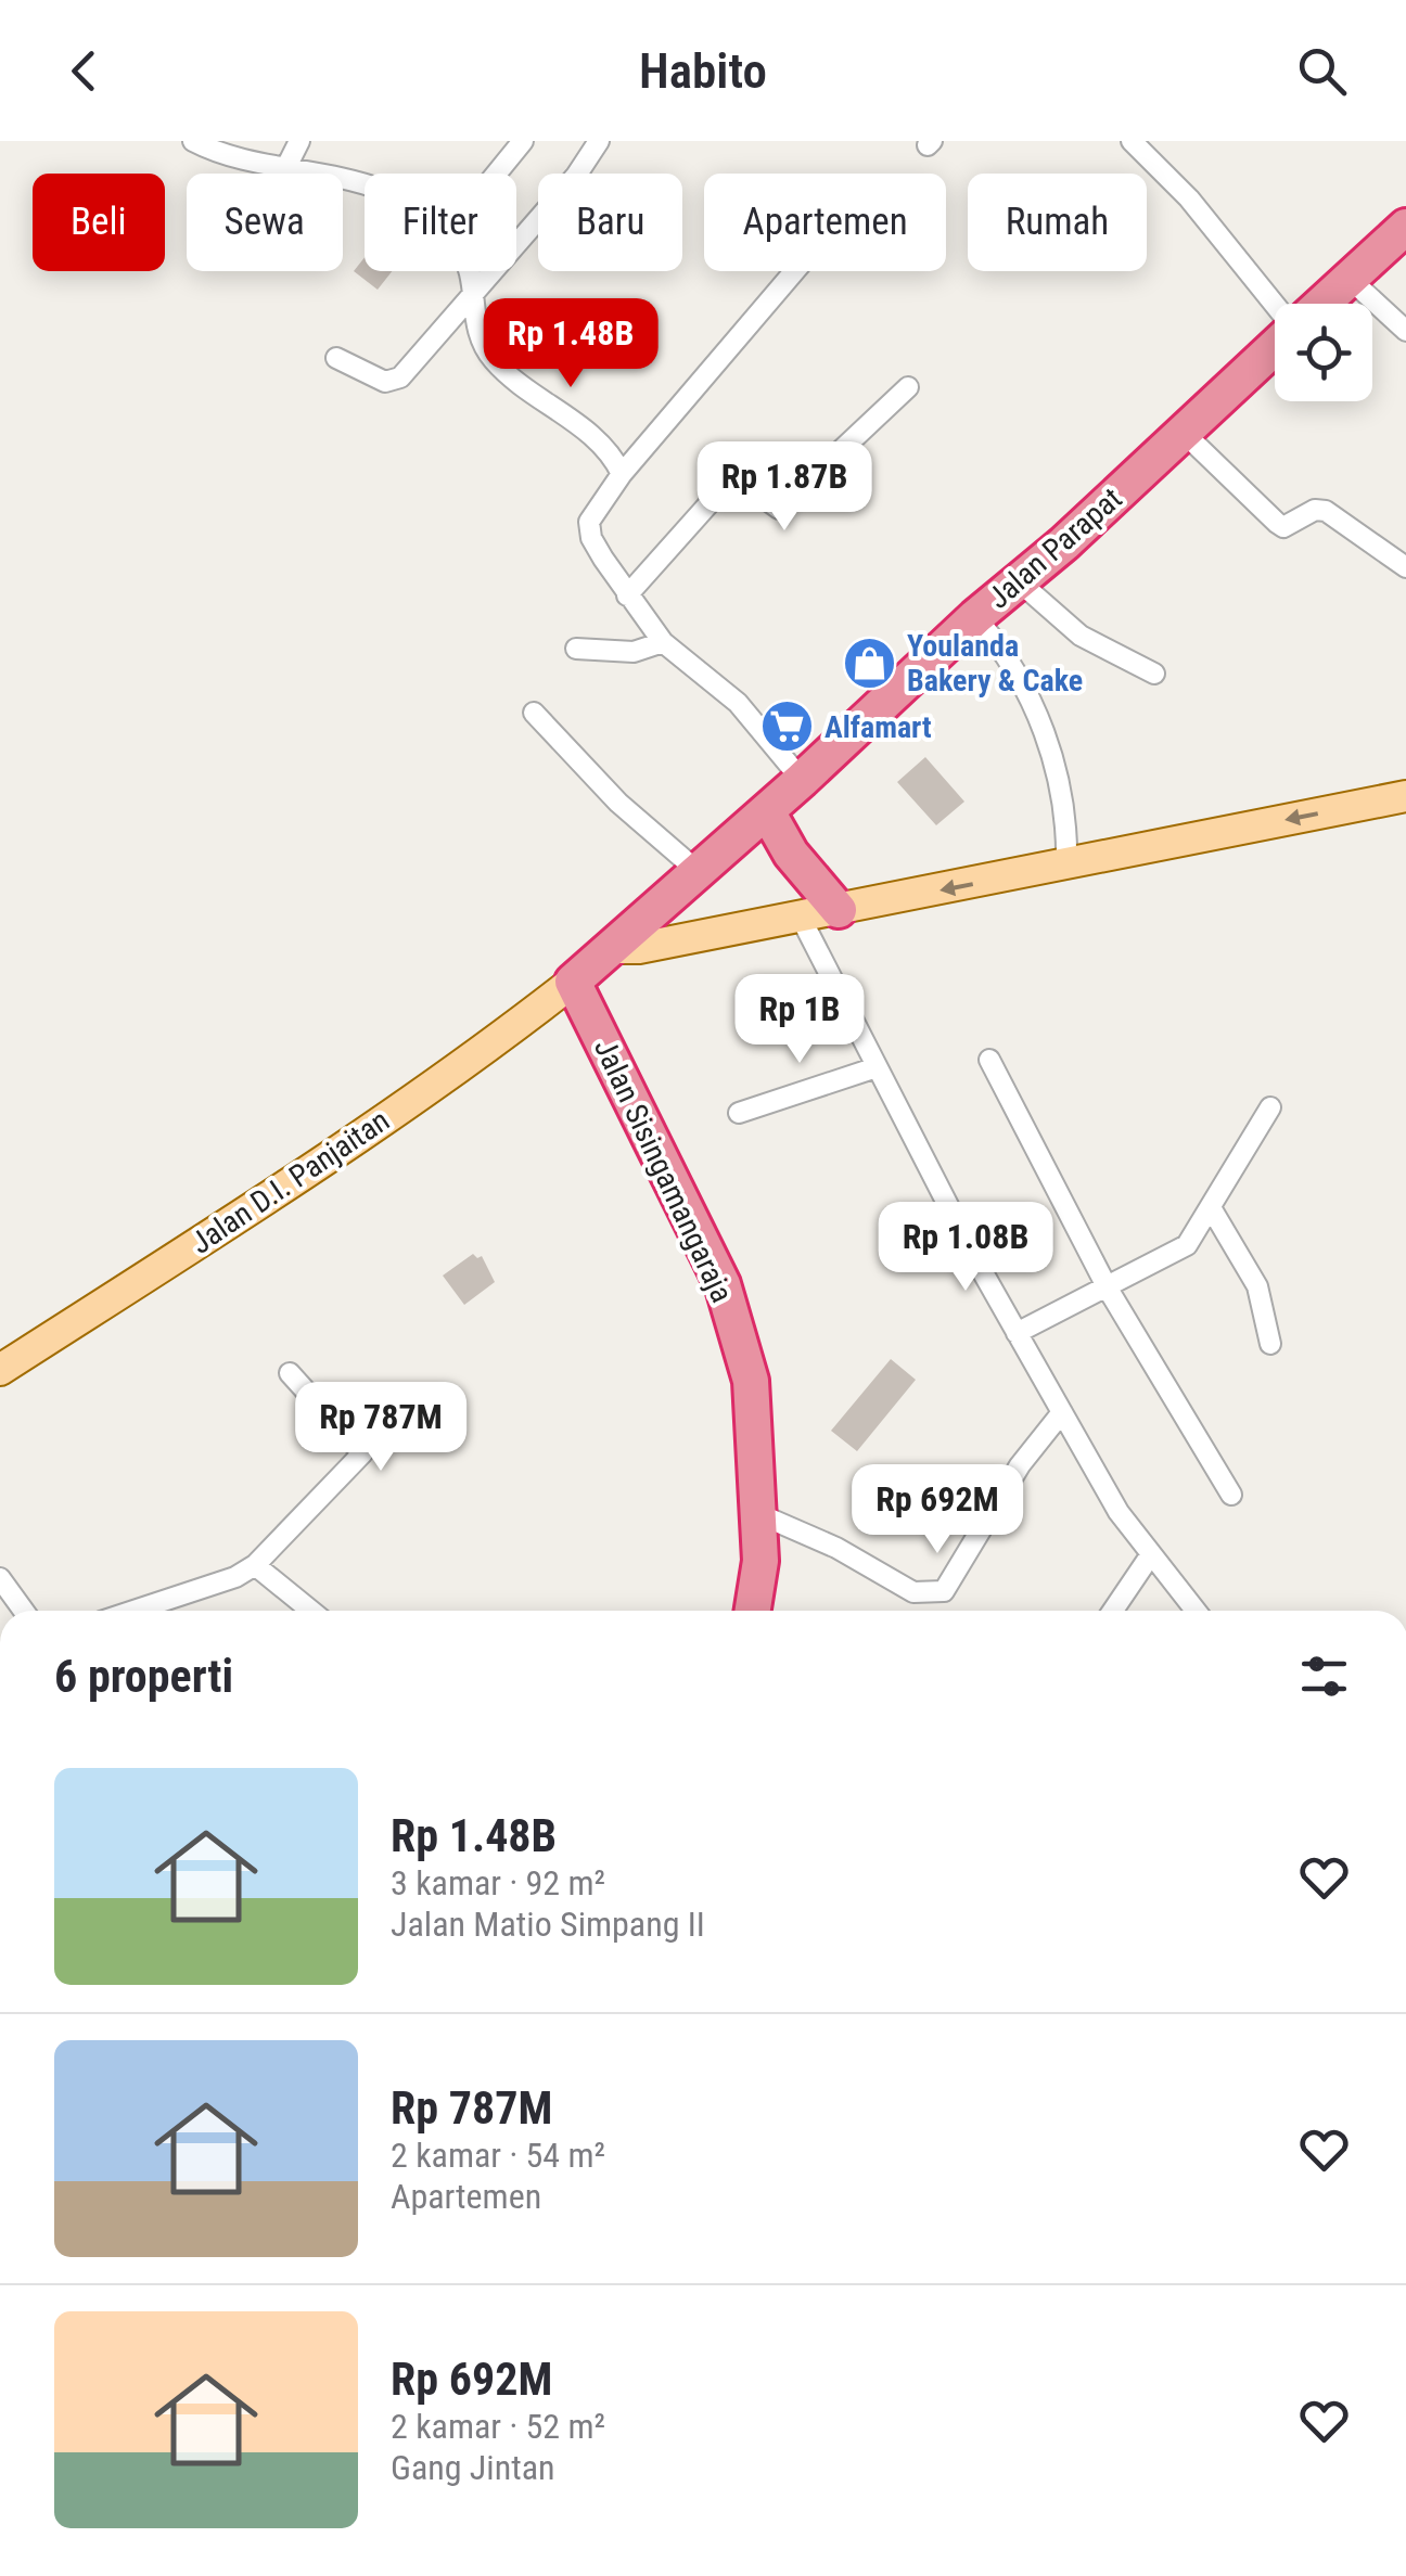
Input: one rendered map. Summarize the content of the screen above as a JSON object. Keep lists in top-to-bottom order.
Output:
{
  "streets": {
    "highway": ["Jalan Parapat", "Jalan Sisingamangaraja"],
    "main road": ["Jalan D.I. Panjaitan"]
  },
  "crossings": [
    ["Jalan Parapat", "Jalan Sisingamangaraja"],
    ["Jalan Parapat", "Jalan D.I. Panjaitan"],
    ["Jalan Sisingamangaraja", "Jalan D.I. Panjaitan"]
  ],
  "places": {
    "shop": ["Youlanda Bakery & Cake"],
    "supermarket": ["Alfamart"]
  },
  "page": {
    "header": "Habito",
    "chip": [
      "Beli",
      "Sewa",
      "Filter",
      "Baru",
      "Apartemen",
      "Rumah"
    ],
    "price": [
      "Rp 1.48B",
      "Rp 1.87B",
      "Rp 1B",
      "Rp 1.08B",
      "Rp 787M",
      "Rp 692M"
    ],
    "heading": "6 properti",
    "list": [
      {
        "name": "Rp 1.48B",
        "note": "3 kamar · 92 m² · Jalan Matio Simpang II"
      },
      {
        "name": "Rp 787M",
        "note": "2 kamar · 54 m² · Apartemen"
      },
      {
        "name": "Rp 692M",
        "note": "2 kamar · 52 m² · Gang Jintan"
      }
    ]
  }
}
